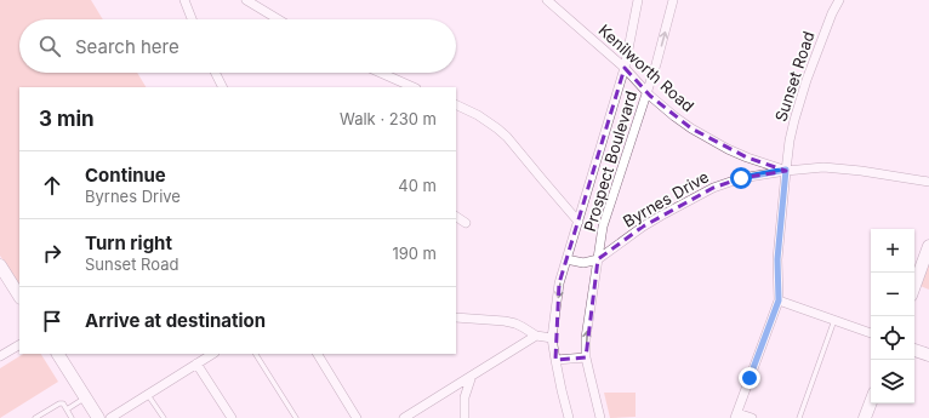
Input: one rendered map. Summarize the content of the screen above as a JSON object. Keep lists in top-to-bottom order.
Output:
{
  "streets": {
    "street": [
      "Kenilworth Road",
      "Sunset Road",
      "Prospect Boulevard",
      "Byrnes Drive"
    ]
  },
  "crossings": [
    ["Kenilworth Road", "Sunset Road"],
    ["Kenilworth Road", "Prospect Boulevard"],
    ["Kenilworth Road", "Byrnes Drive"],
    ["Sunset Road", "Byrnes Drive"],
    ["Prospect Boulevard", "Byrnes Drive"]
  ],
  "page": {
    "search": "Search here",
    "heading": ["3 min", "Walk · 230 m"],
    "list": [
      ["Continue", "Byrnes Drive", "40 m"],
      ["Turn right", "Sunset Road", "190 m"],
      "Arrive at destination"
    ],
    "map_buttons": ["+", "−"]
  }
}
